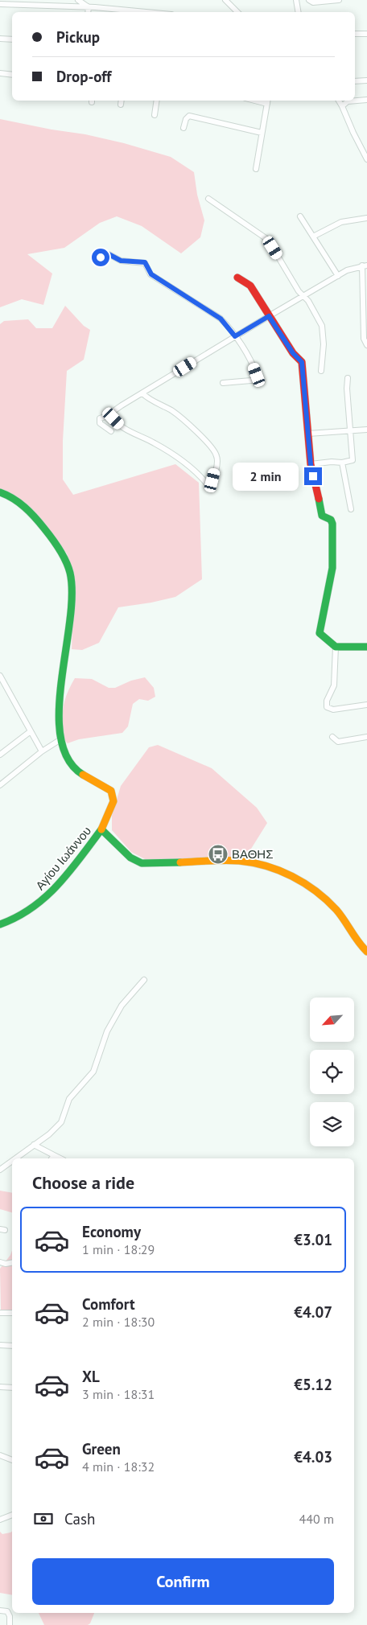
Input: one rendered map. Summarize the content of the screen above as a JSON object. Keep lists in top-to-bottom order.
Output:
{
  "streets": {
    "street": ["Αγίου Ιωάννου"]
  },
  "places": {
    "bus stop": ["ΒΑΘΗΣ"]
  },
  "north": "bottom left",
  "page": {
    "banner": ["Pickup", "Drop-off"],
    "bubble": "2 min",
    "heading": "Choose a ride",
    "list": [
      {
        "name": "Economy",
        "note": "1 min · 18:29",
        "value": "€3.01"
      },
      {
        "name": "Comfort",
        "note": "2 min · 18:30",
        "value": "€4.07"
      },
      {
        "name": "XL",
        "note": "3 min · 18:31",
        "value": "€5.12"
      },
      {
        "name": "Green",
        "note": "4 min · 18:32",
        "value": "€4.03"
      }
    ],
    "pay": ["Cash", "440 m"],
    "buttons": "Confirm"
  }
}
